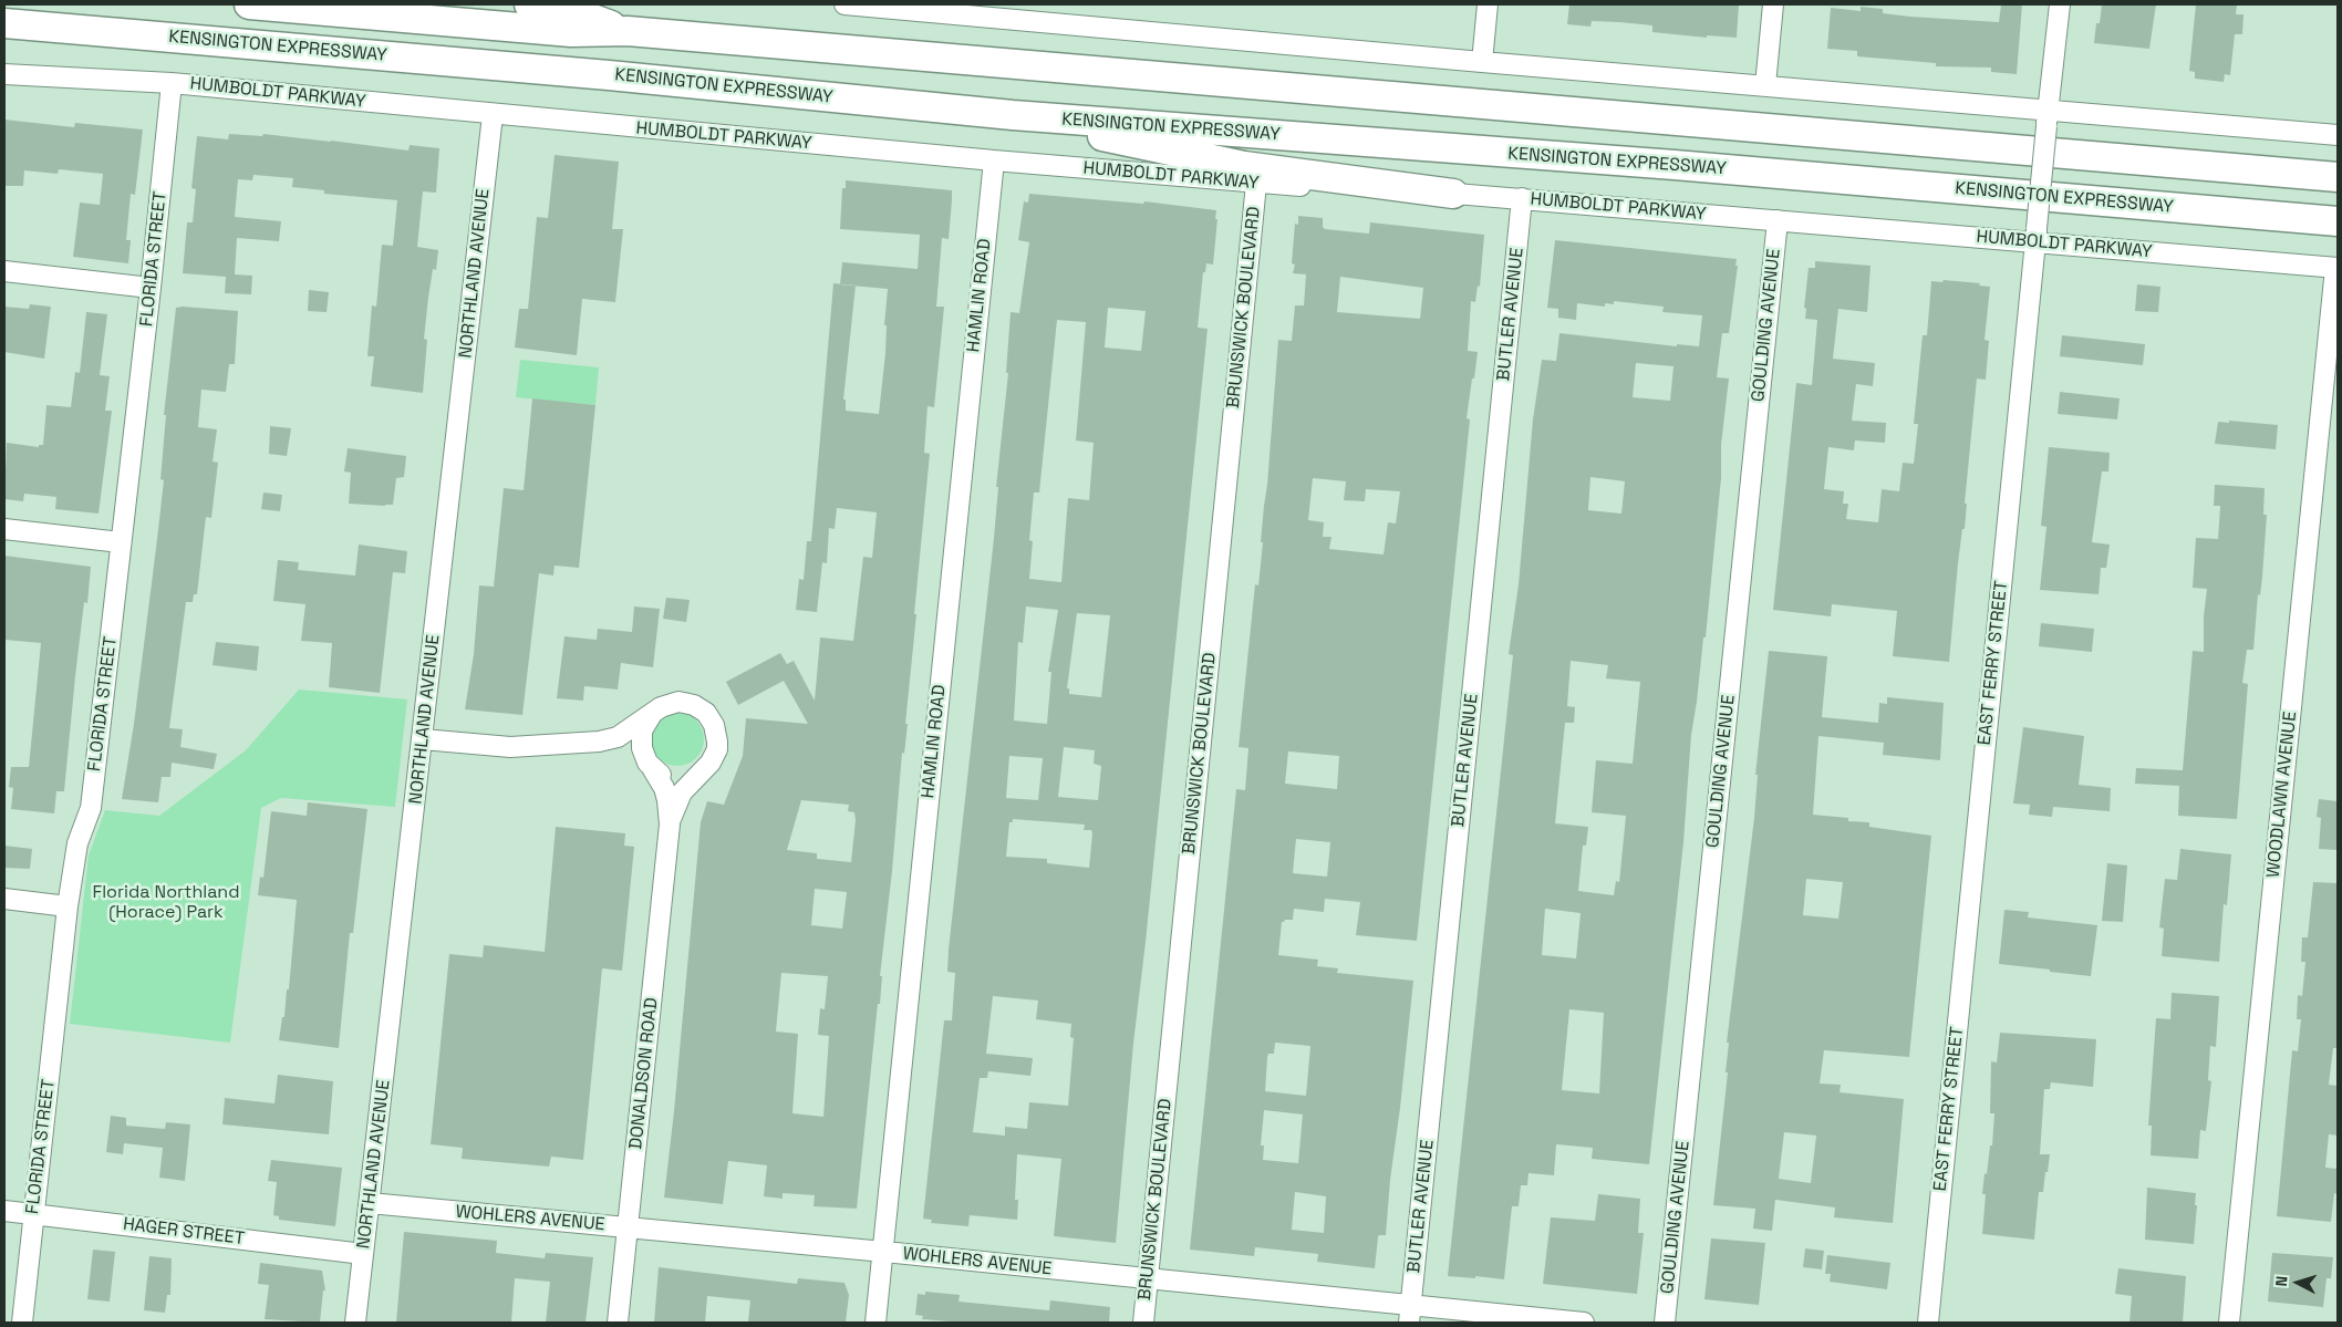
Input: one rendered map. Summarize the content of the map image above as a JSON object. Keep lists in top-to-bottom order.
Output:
{
  "streets": {
    "highway": ["KENSINGTON EXPRESSWAY"],
    "street": [
      "HUMBOLDT PARKWAY",
      "FLORIDA STREET",
      "NORTHLAND AVENUE",
      "HAMLIN ROAD",
      "BRUNSWICK BOULEVARD",
      "BUTLER AVENUE",
      "GOULDING AVENUE",
      "EAST FERRY STREET",
      "WOODLAWN AVENUE",
      "DONALDSON ROAD",
      "WOHLERS AVENUE",
      "HAGER STREET"
    ]
  },
  "crossings": [
    ["HUMBOLDT PARKWAY", "FLORIDA STREET"],
    ["HUMBOLDT PARKWAY", "NORTHLAND AVENUE"],
    ["HUMBOLDT PARKWAY", "HAMLIN ROAD"],
    ["HUMBOLDT PARKWAY", "BRUNSWICK BOULEVARD"],
    ["HUMBOLDT PARKWAY", "BUTLER AVENUE"],
    ["HUMBOLDT PARKWAY", "GOULDING AVENUE"],
    ["HUMBOLDT PARKWAY", "EAST FERRY STREET"],
    ["HUMBOLDT PARKWAY", "WOODLAWN AVENUE"],
    ["FLORIDA STREET", "HAGER STREET"],
    ["NORTHLAND AVENUE", "DONALDSON ROAD"],
    ["NORTHLAND AVENUE", "WOHLERS AVENUE"],
    ["NORTHLAND AVENUE", "HAGER STREET"],
    ["HAMLIN ROAD", "WOHLERS AVENUE"],
    ["BRUNSWICK BOULEVARD", "WOHLERS AVENUE"],
    ["BUTLER AVENUE", "WOHLERS AVENUE"],
    ["DONALDSON ROAD", "WOHLERS AVENUE"]
  ],
  "parks": ["Florida Northland (Horace) Park"],
  "north": "left"
}
